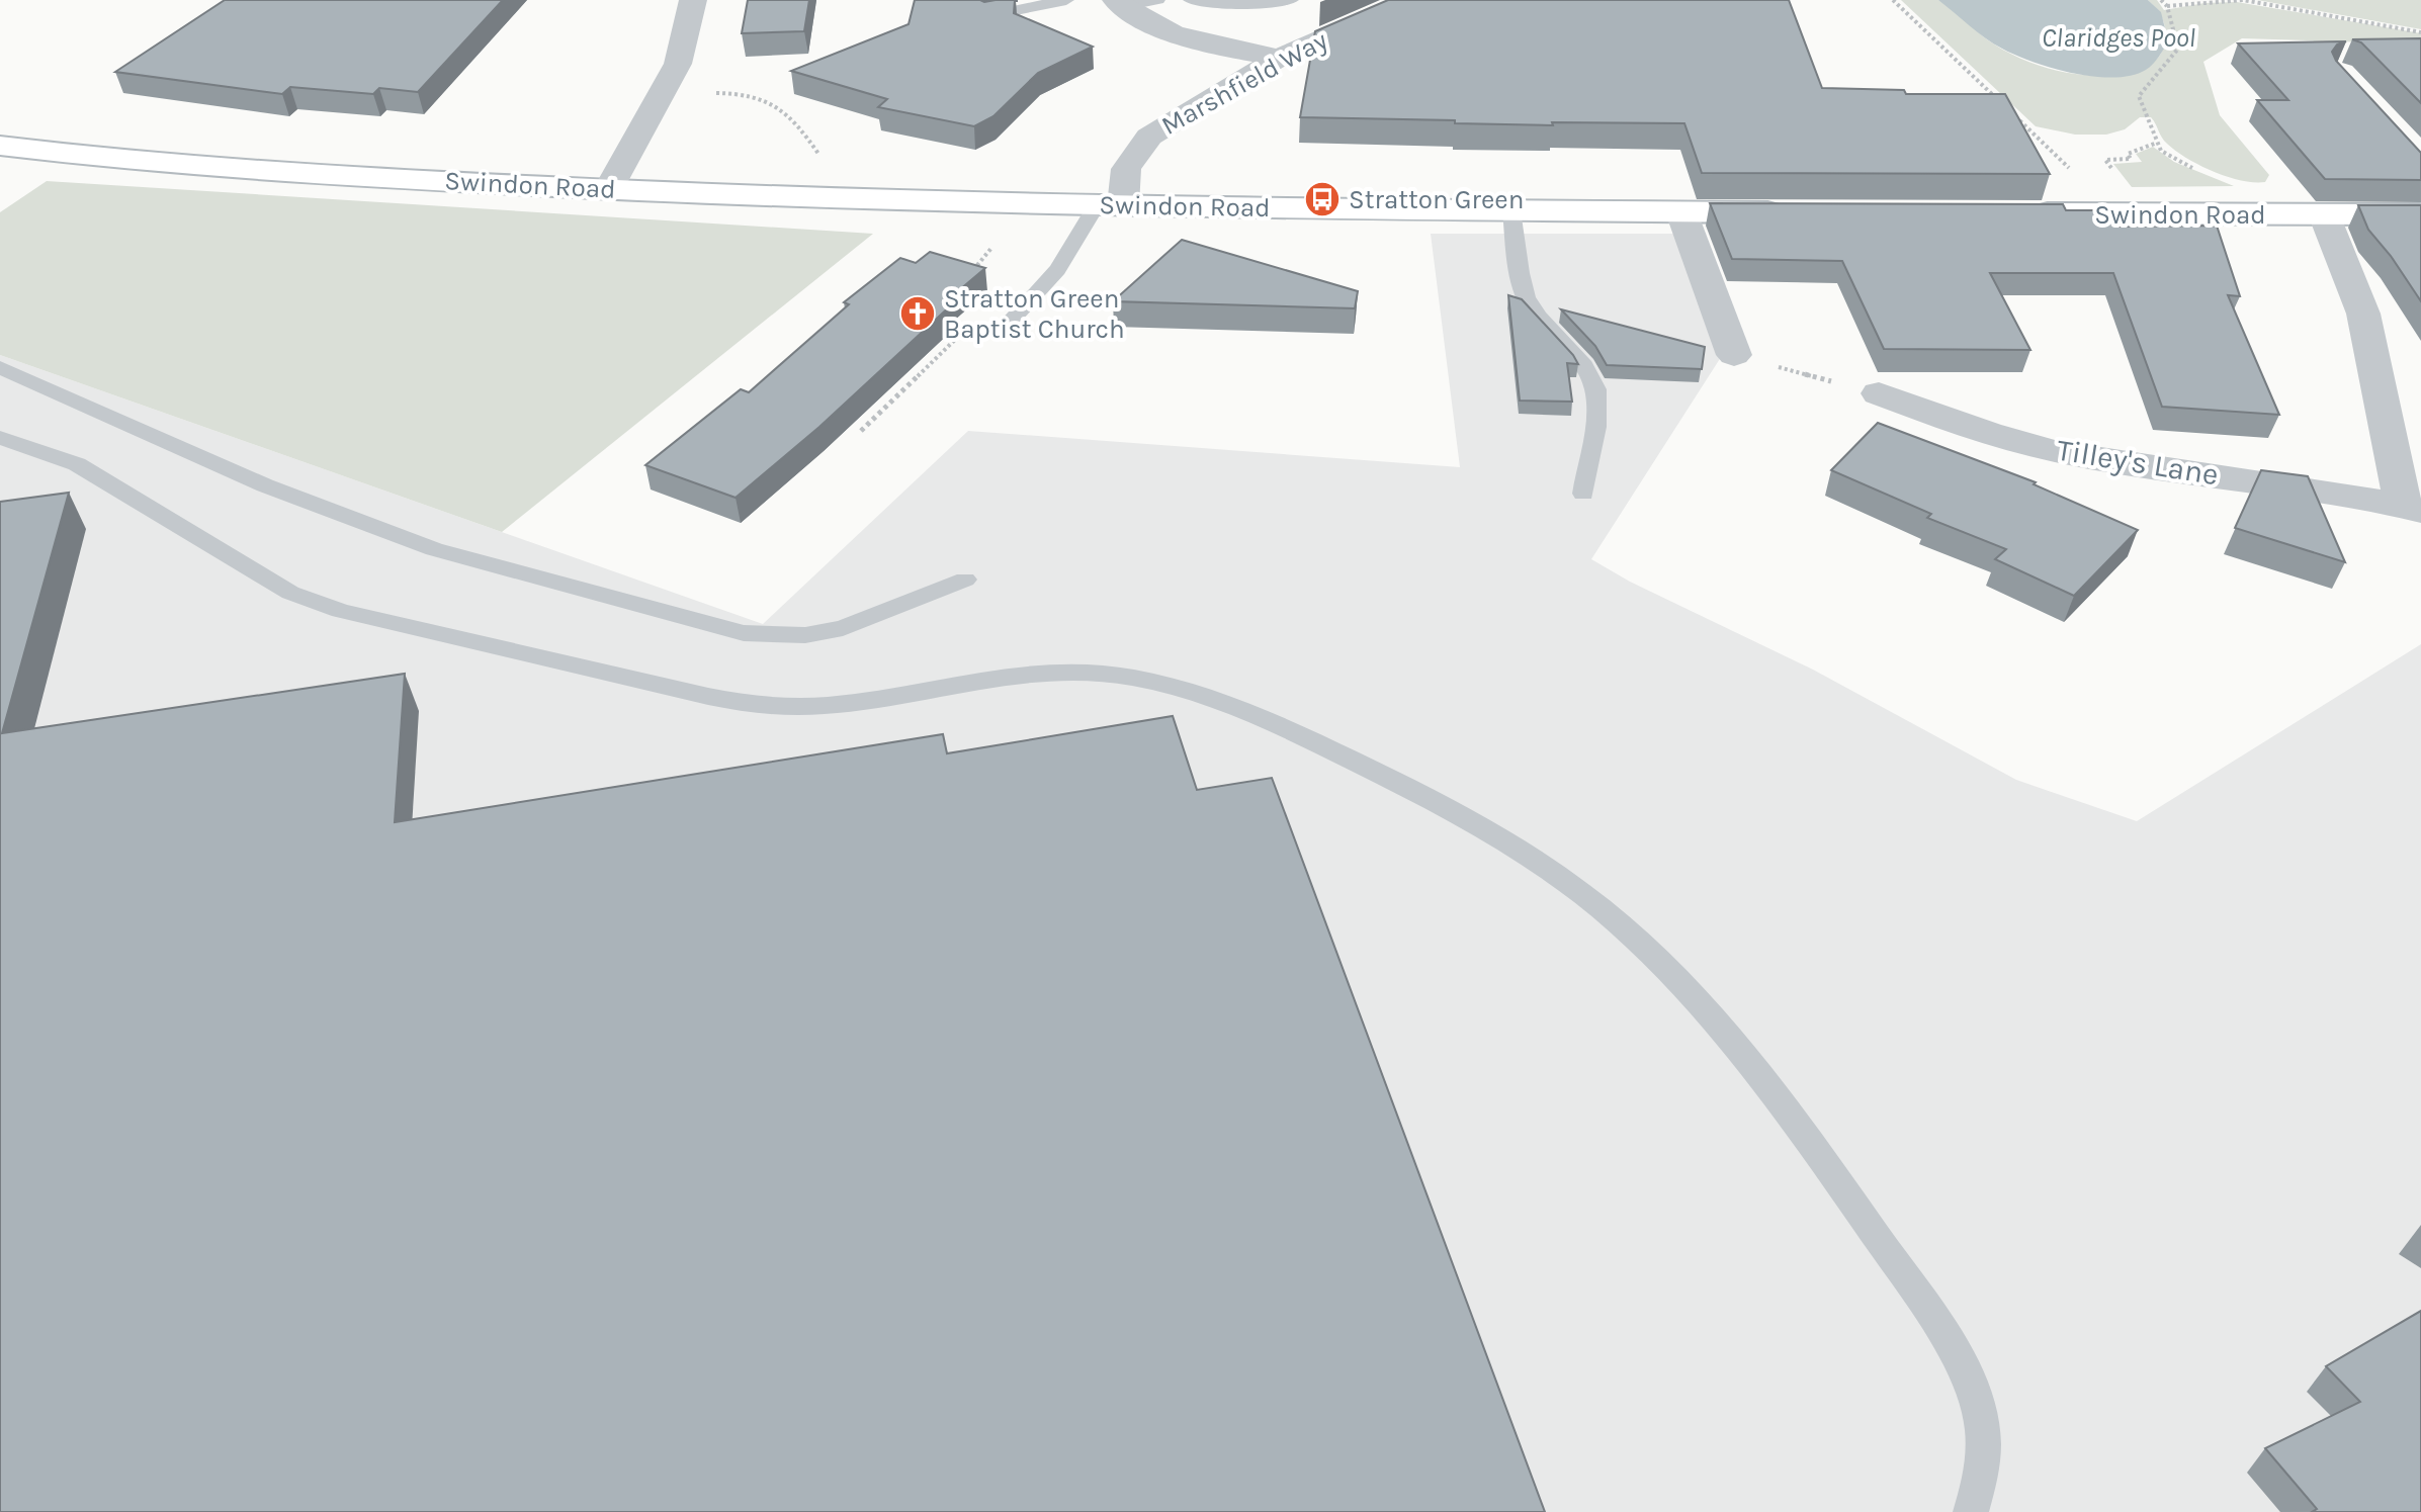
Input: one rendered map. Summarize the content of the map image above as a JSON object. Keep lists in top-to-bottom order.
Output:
{
  "streets": {
    "main road": ["Swindon Road"],
    "street": ["Marshfield Way", "Tilley's Lane"]
  },
  "crossings": [
    ["Marshfield Way", "Swindon Road"],
    ["Swindon Road", "Tilley's Lane"]
  ],
  "water": ["Claridges Pool"],
  "places": {
    "bus stop": ["Stratton Green"],
    "church": ["Stratton Green Baptist Church"]
  }
}
